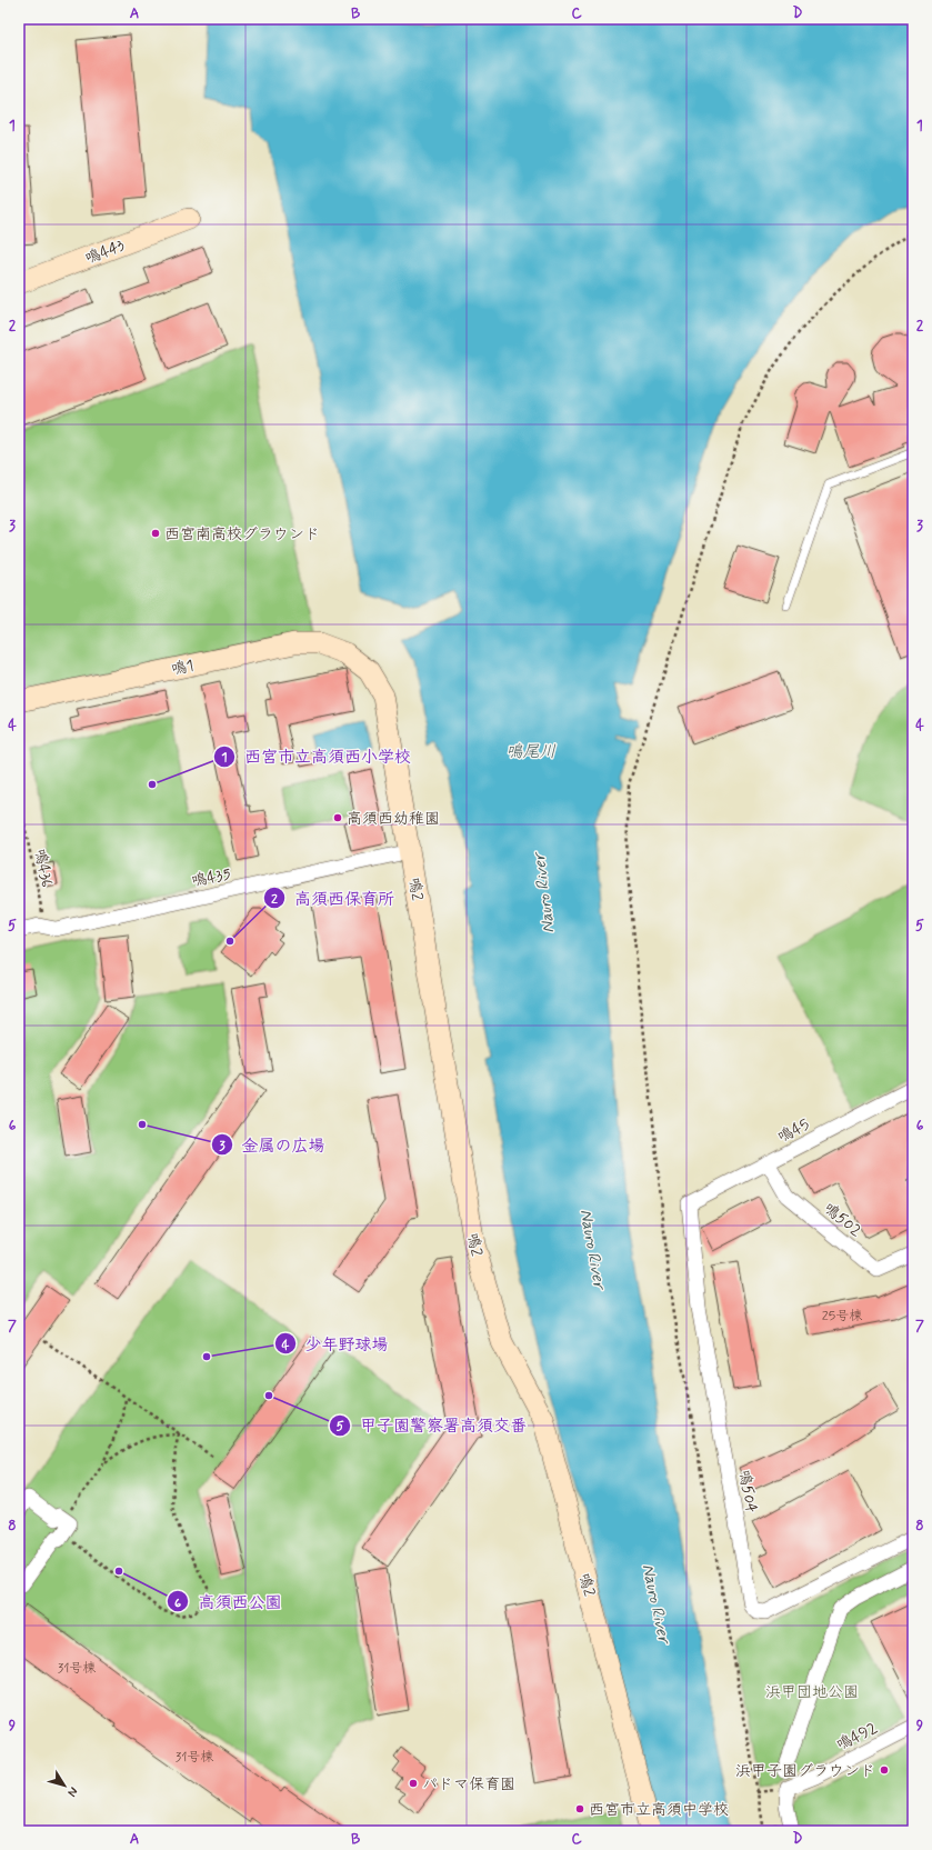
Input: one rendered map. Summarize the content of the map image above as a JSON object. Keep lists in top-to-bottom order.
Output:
{
  "streets": {
    "street": [
      "鳴443",
      "鳴1",
      "鳴435",
      "鳴2",
      "鳴45",
      "鳴502",
      "鳴504",
      "鳴492"
    ],
    "path": ["鳴436"]
  },
  "crossings": [
    ["鳴1", "鳴2"],
    ["鳴436", "鳴435"],
    ["鳴435", "鳴2"],
    ["鳴45", "鳴502"],
    ["鳴45", "鳴504"]
  ],
  "water": ["鳴尾川", "Nauro River"],
  "parks": ["浜甲団地公園"],
  "places": [
    "西宮南高校グラウンド",
    "西宮市立高須西小学校",
    "高須西幼稚園",
    "高須西保育所",
    "金属の広場",
    "少年野球場",
    "甲子園警察署高須交番",
    "高須西公園",
    "浜甲子園グラウンド",
    "パドマ保育園",
    "西宮市立高須中学校"
  ],
  "house_numbers": ["25号棟", "31号棟", "31号棟"],
  "north": "bottom right",
  "grid": {
    "columns": [
      "A",
      "B",
      "C",
      "D"
    ],
    "rows": [
      "1",
      "2",
      "3",
      "4",
      "5",
      "6",
      "7",
      "8",
      "9"
    ]
  }
}
